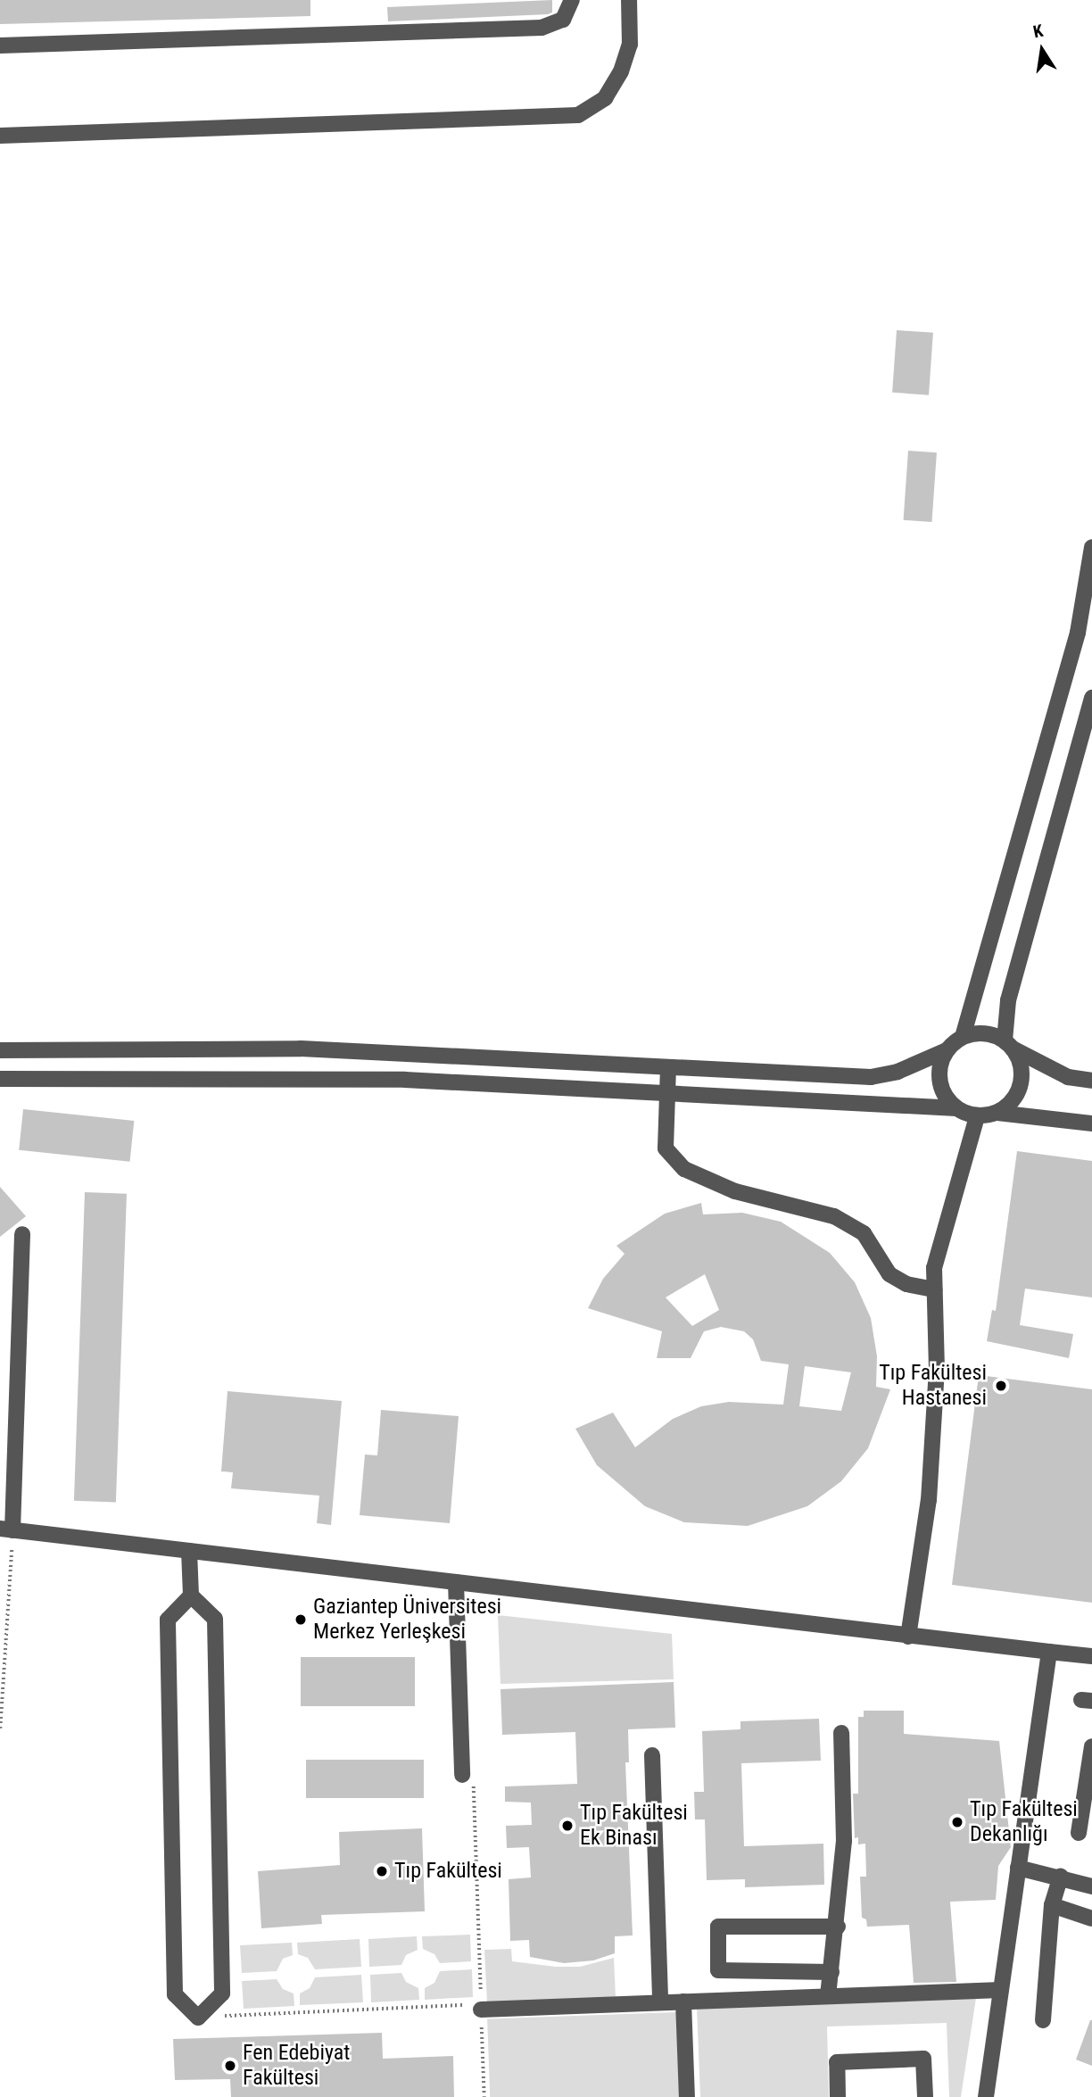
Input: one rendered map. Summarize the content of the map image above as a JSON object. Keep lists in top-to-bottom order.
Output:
{
  "places": [
    "Tıp Fakültesi Hastanesi",
    "Gaziantep Üniversitesi Merkez Yerleşkesi",
    "Tıp Fakültesi Dekanlığı",
    "Tıp Fakültesi Ek Binası",
    "Tıp Fakültesi",
    "Fen Edebiyat Fakültesi"
  ],
  "north": "top"
}
